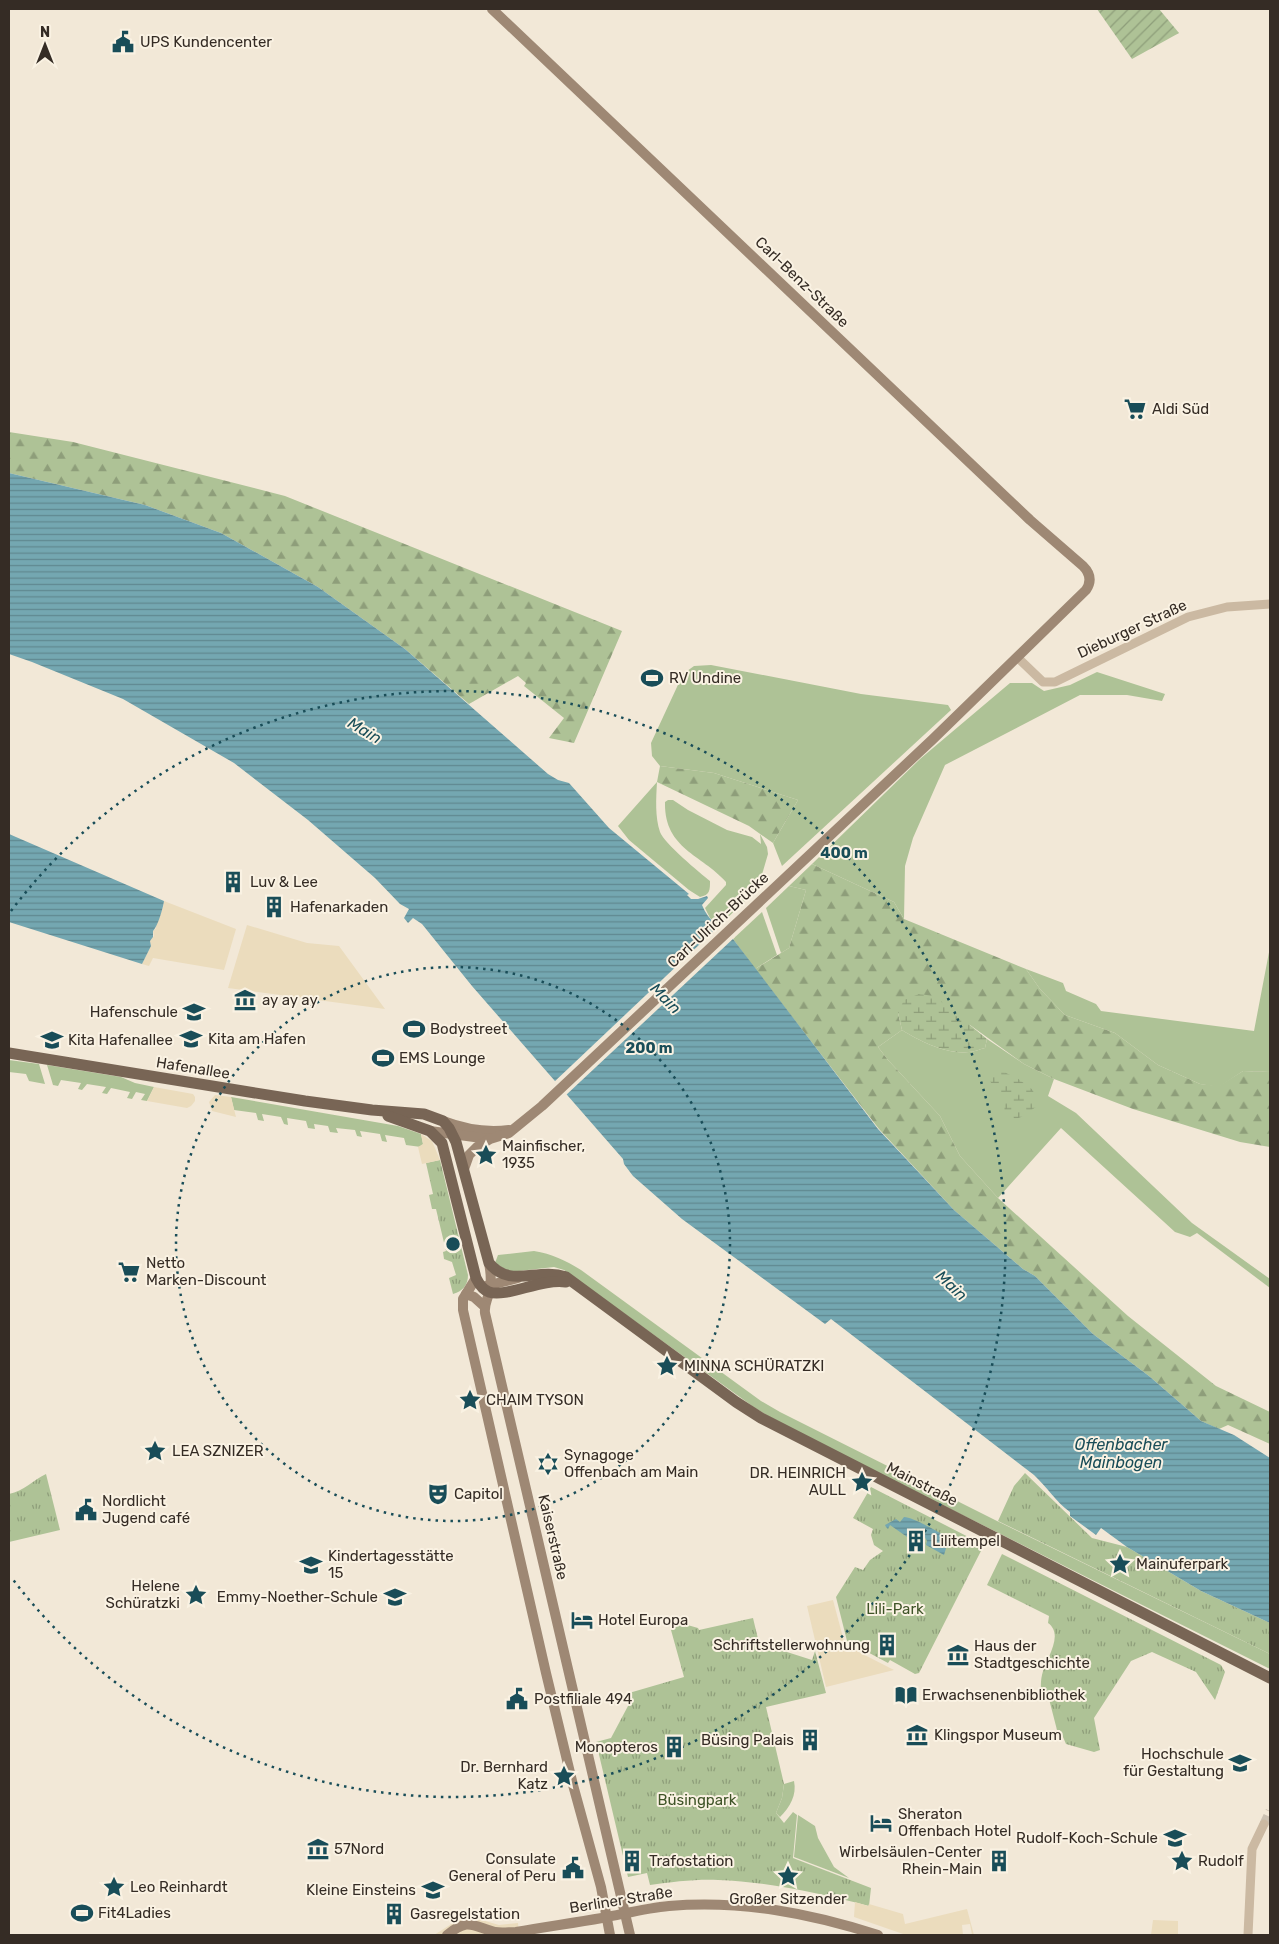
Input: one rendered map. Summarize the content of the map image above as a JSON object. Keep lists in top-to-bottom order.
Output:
{
  "streets": {
    "main road": [
      "Carl-Benz-Straße",
      "Carl-Ulrich-Brücke",
      "Hafenallee",
      "Mainstraße",
      "Kaiserstraße",
      "Berliner Straße"
    ],
    "street": ["Dieburger Straße"]
  },
  "crossings": [
    ["Carl-Benz-Straße", "Carl-Ulrich-Brücke"],
    ["Dieburger Straße", "Carl-Ulrich-Brücke"],
    ["Kaiserstraße", "Berliner Straße"]
  ],
  "water": ["Main", "Offenbacher Mainbogen"],
  "parks": ["Lili-Park", "Büsingpark"],
  "places": {
    "public building": [
      "UPS Kundencenter",
      "Nordlicht Jugend café",
      "Postfiliale 494",
      "Consulate General of Peru"
    ],
    "supermarket": ["Aldi Süd", "Netto Marken-Discount"],
    "sports": [
      "RV Undine",
      "Bodystreet",
      "EMS Lounge",
      "Fit4Ladies"
    ],
    "building": [
      "Luv & Lee",
      "Hafenarkaden",
      "Lilitempel",
      "Schriftstellerwohnung",
      "Büsing Palais",
      "Monopteros",
      "Trafostation",
      "Wirbelsäulen-Center Rhein-Main",
      "Gasregelstation"
    ],
    "museum": [
      "ay ay ay",
      "Haus der Stadtgeschichte",
      "Klingspor Museum",
      "57Nord"
    ],
    "school or university": [
      "Hafenschule",
      "Kita am Hafen",
      "Kita Hafenallee",
      "Kindertagesstätte 15",
      "Emmy-Noether-Schule",
      "Hochschule für Gestaltung",
      "Rudolf-Koch-Schule",
      "Kleine Einsteins"
    ],
    "place": [
      "Mainfischer, 1935",
      "MINNA SCHÜRATZKI",
      "CHAIM TYSON",
      "LEA SZNIZER",
      "DR. HEINRICH AULL",
      "Mainuferpark",
      "Helene Schüratzki",
      "Dr. Bernhard Katz",
      "Rudolf",
      "Großer Sitzender",
      "Leo Reinhardt"
    ],
    "synagogue": ["Synagoge Offenbach am Main"],
    "theatre": ["Capitol"],
    "hotel": ["Hotel Europa", "Sheraton Offenbach Hotel"],
    "library": ["Erwachsenenbibliothek"]
  },
  "north": "top",
  "rings": ["400 m", "200 m"]
}
